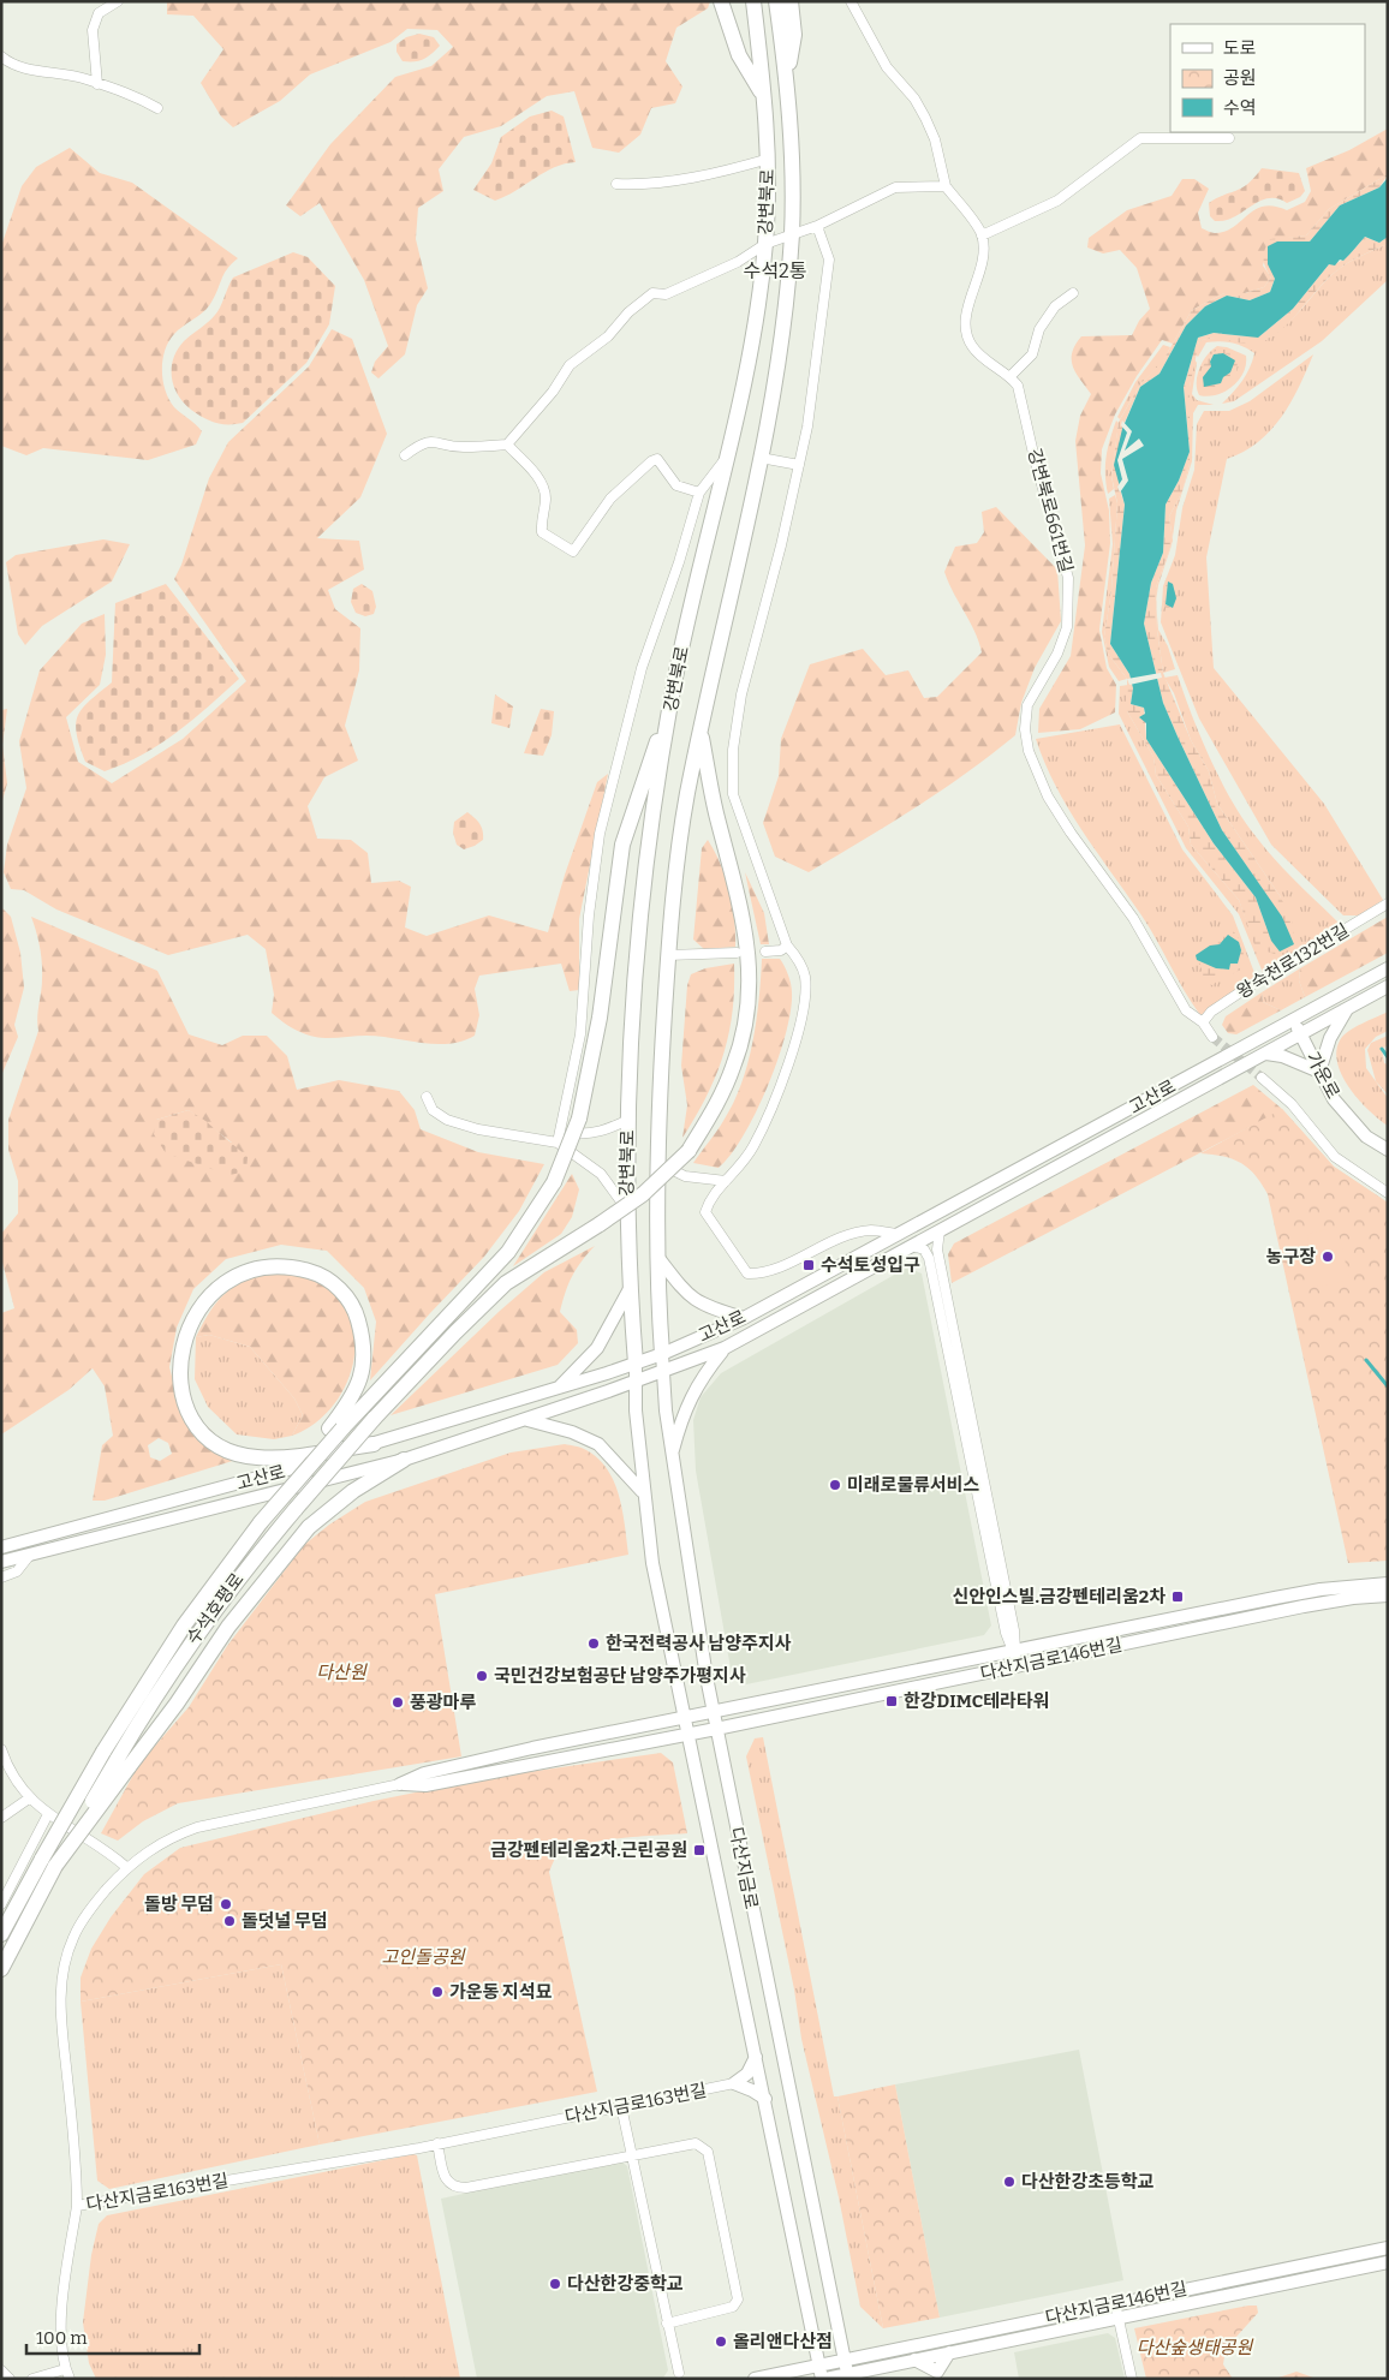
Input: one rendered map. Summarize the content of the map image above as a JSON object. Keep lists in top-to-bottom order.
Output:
{
  "streets": {
    "highway": ["강변북로", "수석호평로"],
    "street": [
      "강변북로661번길",
      "왕숙천로132번길",
      "가운로",
      "고산로",
      "다산지금로146번길",
      "다산지금로",
      "다산지금로163번길"
    ]
  },
  "crossings": [
    ["강변북로", "고산로"],
    ["강변북로", "수석호평로"],
    ["강변북로", "다산지금로"],
    ["강변북로661번길", "왕숙천로132번길"],
    ["가운로", "고산로"],
    ["고산로", "다산지금로146번길"],
    ["고산로", "다산지금로"],
    ["다산지금로146번길", "다산지금로"],
    ["다산지금로146번길", "다산지금로163번길"],
    ["다산지금로", "다산지금로163번길"]
  ],
  "districts": ["수석2통"],
  "parks": ["다산원", "고인돌공원", "다산숲생태공원"],
  "places": {
    "other": [
      "농구장",
      "미래로물류서비스",
      "한국전력공사 남양주지사",
      "국민건강보험공단 남양주가평지사",
      "풍광마루",
      "돌방 무덤",
      "돌덧널 무덤",
      "가운동 지석묘",
      "다산한강초등학교",
      "다산한강중학교",
      "올리앤다산점"
    ],
    "transit": [
      "수석토성입구",
      "신안인스빌.금강펜테리움2차",
      "한강DIMC테라타워",
      "금강펜테리움2차.근린공원"
    ]
  },
  "legend": ["도로", "공원", "수역"],
  "scale_bar": "100 m"
}
